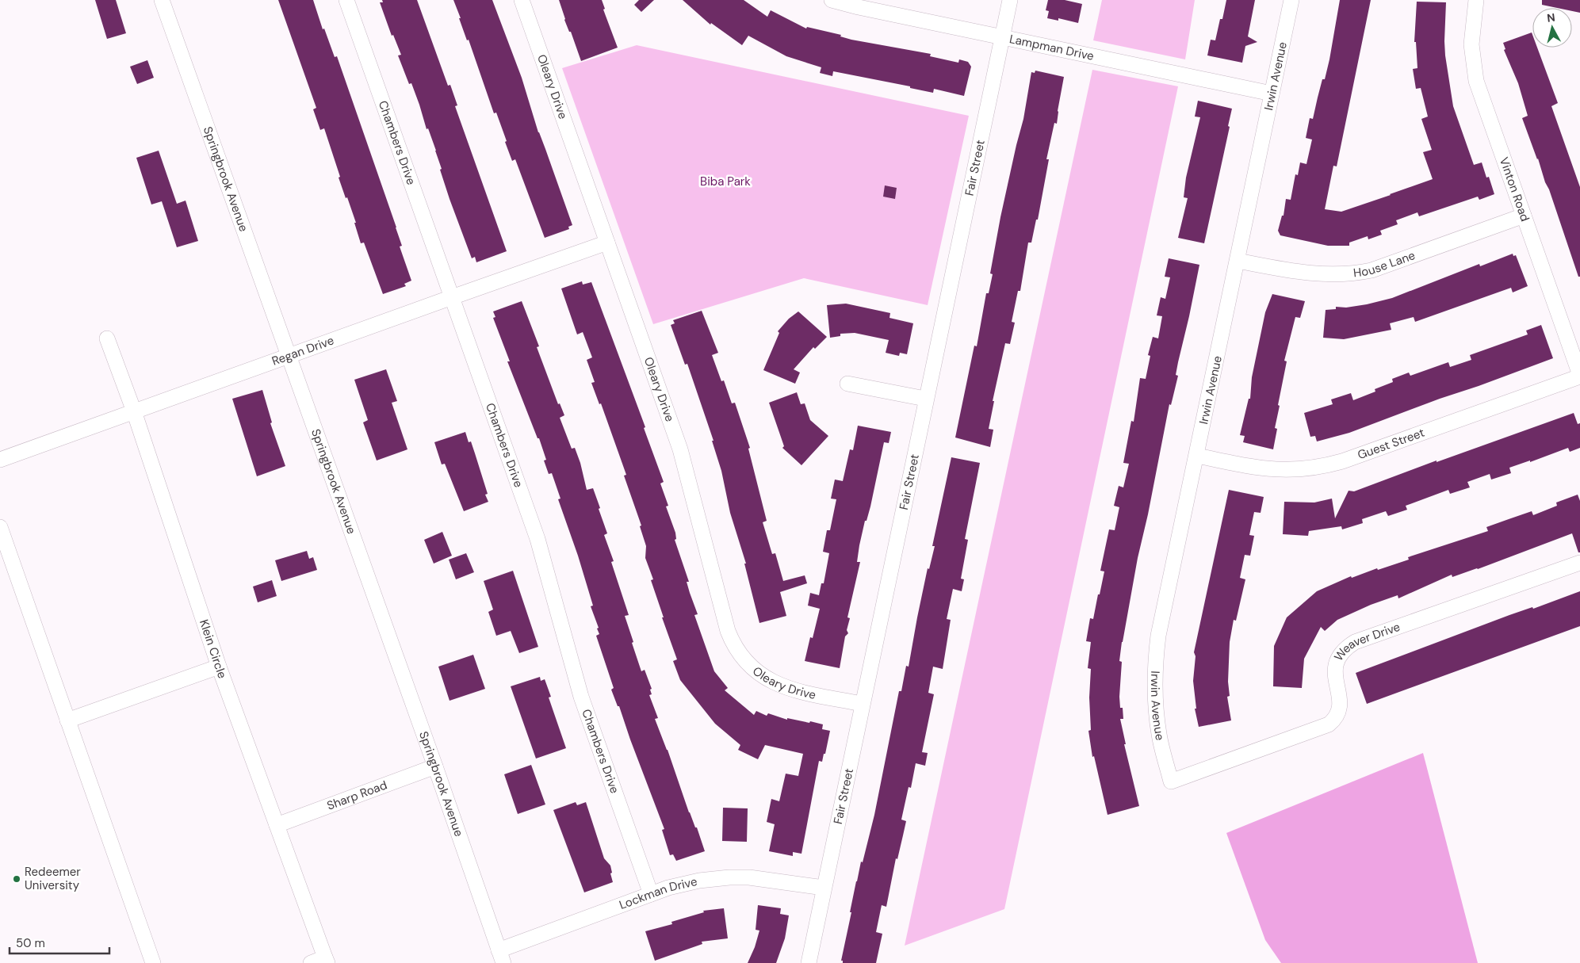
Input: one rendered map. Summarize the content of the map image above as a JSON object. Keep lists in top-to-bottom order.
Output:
{
  "streets": {
    "street": [
      "Lampman Drive",
      "Irwin Avenue",
      "Oleary Drive",
      "Chambers Drive",
      "Fair Street",
      "Springbrook Avenue",
      "Vinton Road",
      "House Lane",
      "Regan Drive",
      "Guest Street",
      "Weaver Drive",
      "Klein Circle",
      "Sharp Road",
      "Lockman Drive"
    ]
  },
  "crossings": [
    ["Lampman Drive", "Irwin Avenue"],
    ["Lampman Drive", "Fair Street"],
    ["Irwin Avenue", "House Lane"],
    ["Irwin Avenue", "Guest Street"],
    ["Irwin Avenue", "Weaver Drive"],
    ["Oleary Drive", "Fair Street"],
    ["Oleary Drive", "Regan Drive"],
    ["Chambers Drive", "Regan Drive"],
    ["Chambers Drive", "Lockman Drive"],
    ["Fair Street", "Lockman Drive"],
    ["Springbrook Avenue", "Regan Drive"],
    ["Springbrook Avenue", "Sharp Road"],
    ["Springbrook Avenue", "Lockman Drive"],
    ["Vinton Road", "House Lane"],
    ["Vinton Road", "Guest Street"],
    ["Regan Drive", "Klein Circle"],
    ["Klein Circle", "Sharp Road"]
  ],
  "parks": ["Biba Park"],
  "places": ["Redeemer University"],
  "scale_bar": "50 m",
  "north": "top"
}
